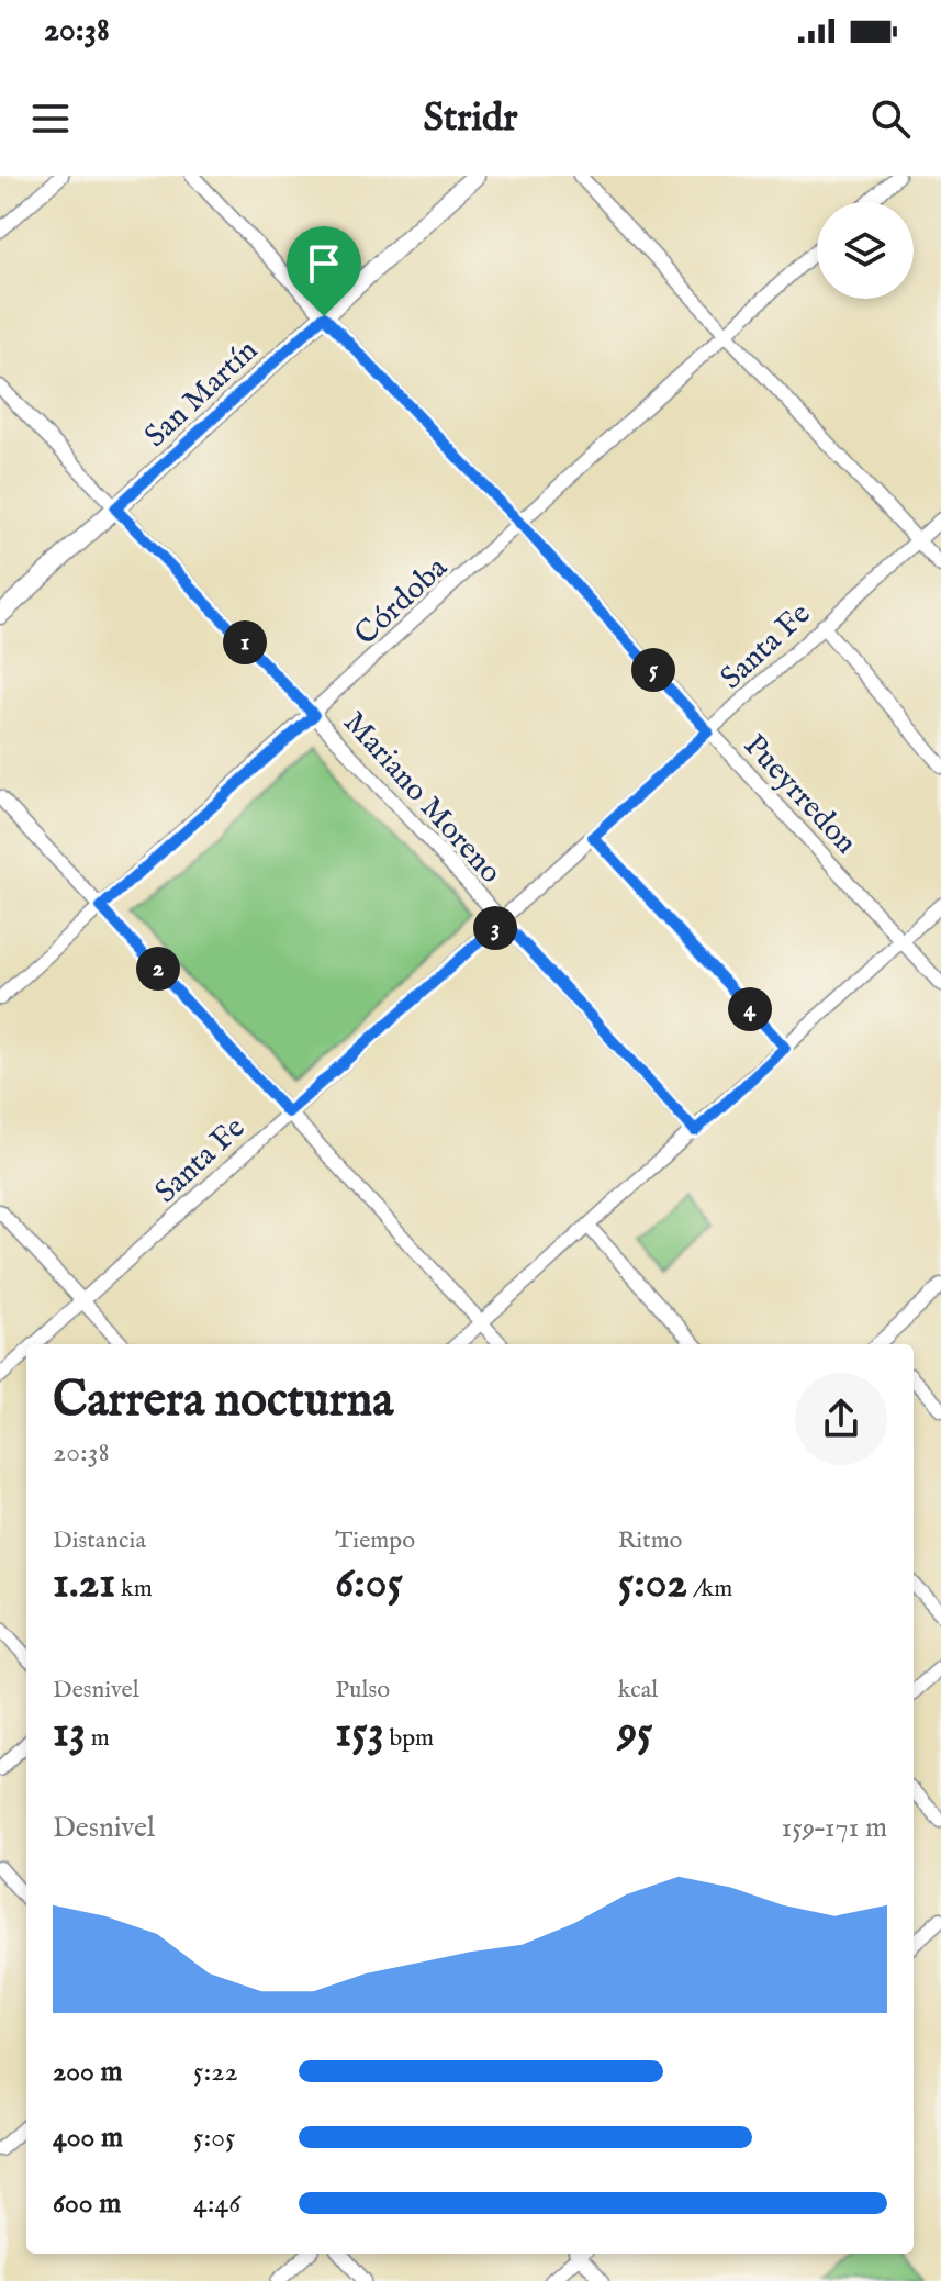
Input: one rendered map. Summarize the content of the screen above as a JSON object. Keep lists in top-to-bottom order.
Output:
{
  "streets": {
    "street": [
      "San Martín",
      "Córdoba",
      "Santa Fe",
      "Pueyrredon",
      "Mariano Moreno"
    ]
  },
  "crossings": [
    ["San Martín", "Pueyrredon"],
    ["San Martín", "Mariano Moreno"],
    ["Córdoba", "Pueyrredon"],
    ["Córdoba", "Mariano Moreno"],
    ["Santa Fe", "Pueyrredon"],
    ["Santa Fe", "Mariano Moreno"]
  ],
  "page": {
    "status": "20:38",
    "header": "Stridr",
    "pins": [
      "1",
      "5",
      "3",
      "2",
      "4"
    ],
    "heading": ["Carrera nocturna", "20:38"],
    "stats": [
      ["Distancia", "1.21 km"],
      ["Tiempo", "6:05"],
      ["Ritmo", "5:02 /km"],
      ["Desnivel", "13 m"],
      ["Pulso", "153 bpm"],
      ["kcal", "95"]
    ],
    "chart": ["Desnivel", "159–171 m"],
    "list": [
      {
        "name": "200 m",
        "note": "5:22"
      },
      {
        "name": "400 m",
        "note": "5:05"
      },
      {
        "name": "600 m",
        "note": "4:46"
      }
    ]
  }
}
